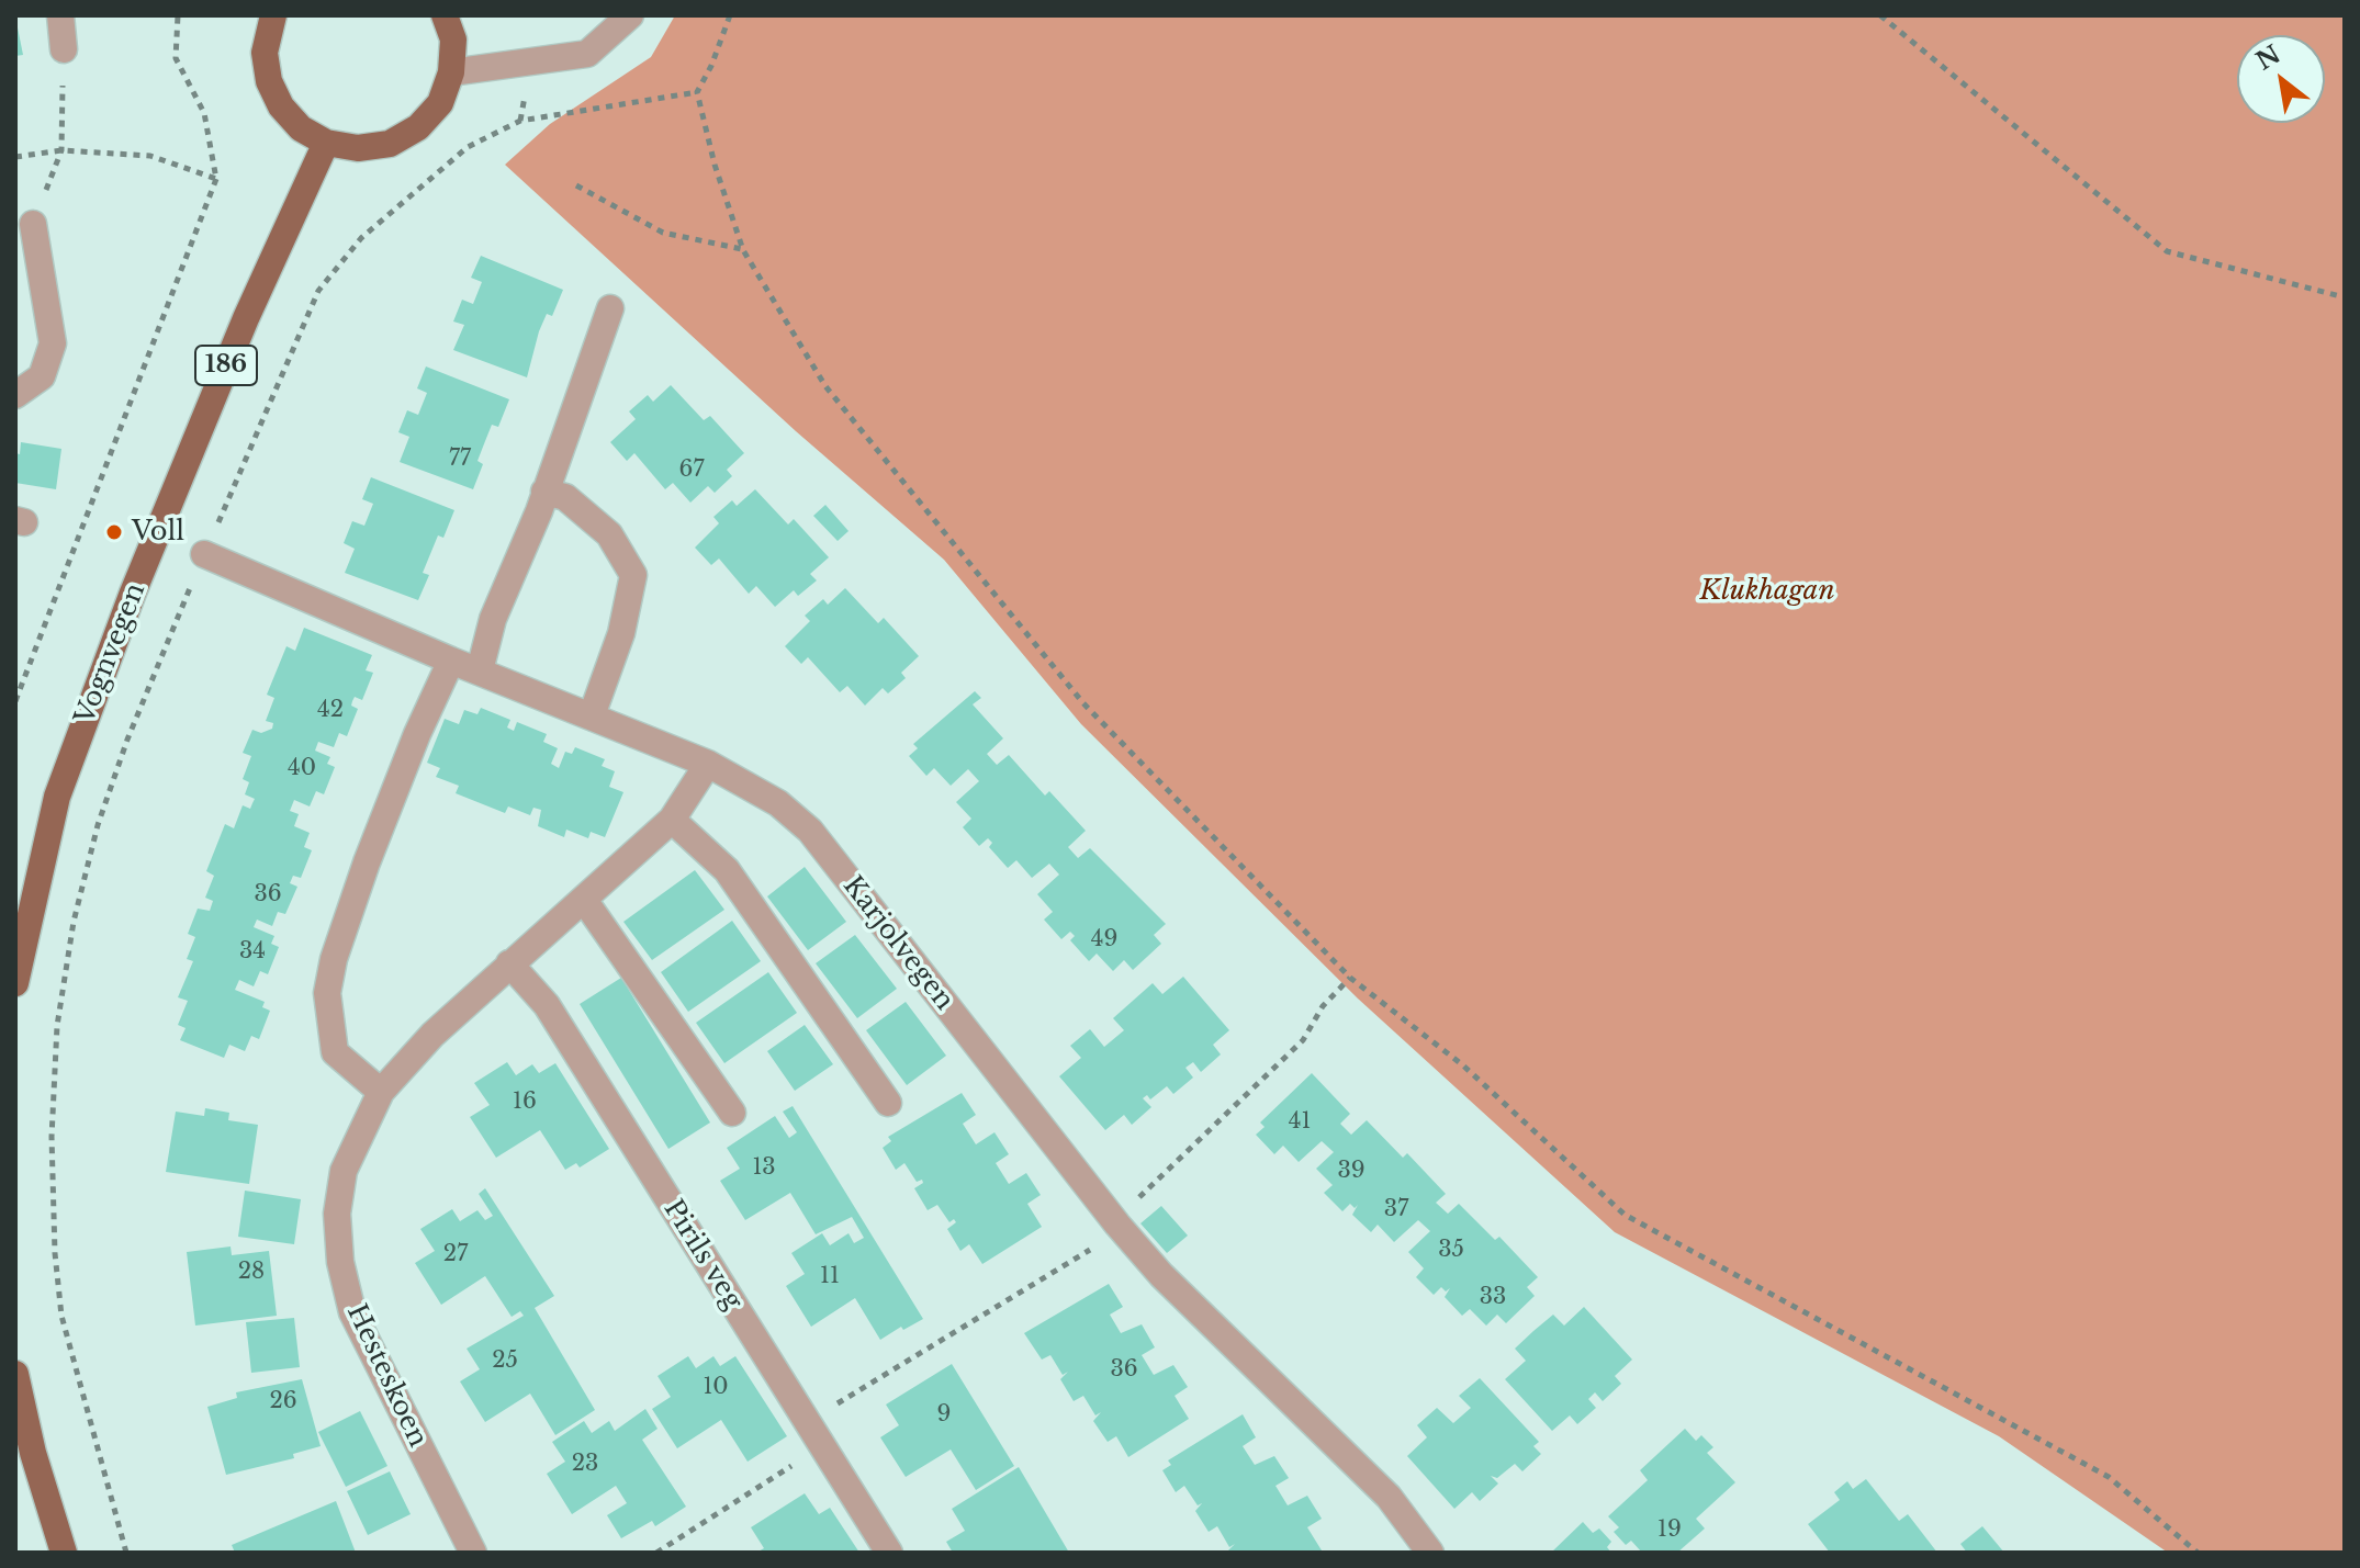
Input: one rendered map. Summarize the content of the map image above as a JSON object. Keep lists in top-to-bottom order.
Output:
{
  "streets": {
    "main road": ["186", "Vognvegen"],
    "street": ["Karjolvegen", "Pirils veg", "Hesteskoen"]
  },
  "crossings": [
    ["Karjolvegen", "Hesteskoen"],
    ["Pirils veg", "Hesteskoen"]
  ],
  "parks": ["Klukhagan"],
  "places": ["Voll"],
  "house_numbers": [
    "77",
    "67",
    "42",
    "40",
    "36",
    "49",
    "34",
    "16",
    "41",
    "13",
    "39",
    "37",
    "35",
    "27",
    "28",
    "11",
    "33",
    "25",
    "36",
    "10",
    "26",
    "9",
    "23",
    "19"
  ],
  "north": "top left"
}
